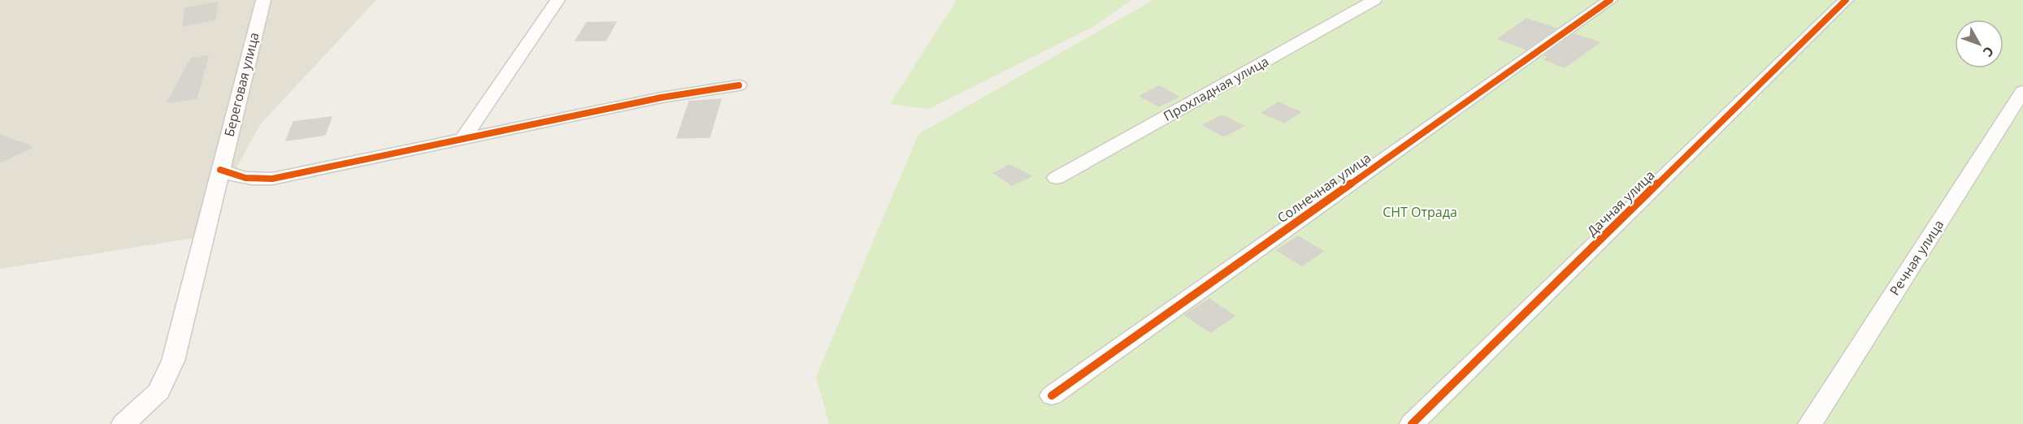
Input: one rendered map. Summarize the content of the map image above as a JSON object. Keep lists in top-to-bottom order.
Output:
{
  "streets": {
    "street": [
      "Береговая улица",
      "Прохладная улица",
      "Солнечная улица",
      "Дачная улица",
      "Речная улица"
    ]
  },
  "parks": ["СНТ Отрада"],
  "north": "bottom right"
}
